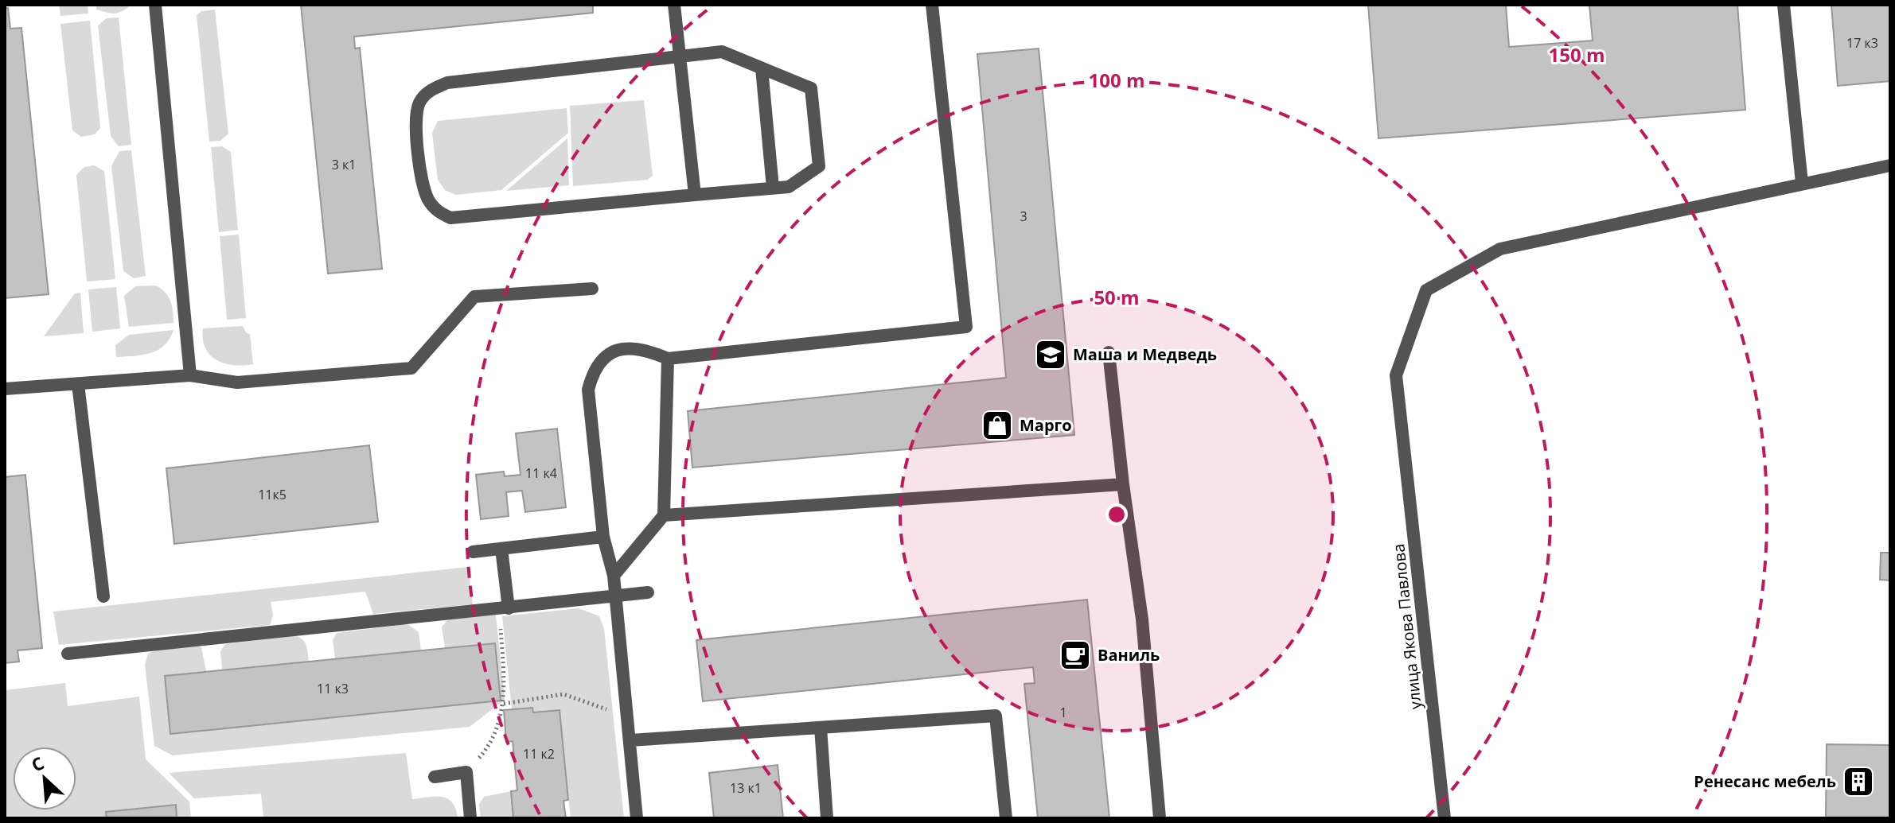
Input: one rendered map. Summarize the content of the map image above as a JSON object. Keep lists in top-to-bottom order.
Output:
{
  "streets": {
    "lane": ["улица Якова Павлова"]
  },
  "places": {
    "school or university": ["Маша и Медведь"],
    "shop": ["Марго"],
    "cafe": ["Ваниль"],
    "building": ["Ренесанс мебель"]
  },
  "house_numbers": [
    "17 к3",
    "3 к1",
    "3",
    "11 к4",
    "11к5",
    "11 к3",
    "1",
    "11 к2",
    "13 к1"
  ],
  "north": "top left",
  "rings": ["150 m", "100 m", "50 m"]
}
